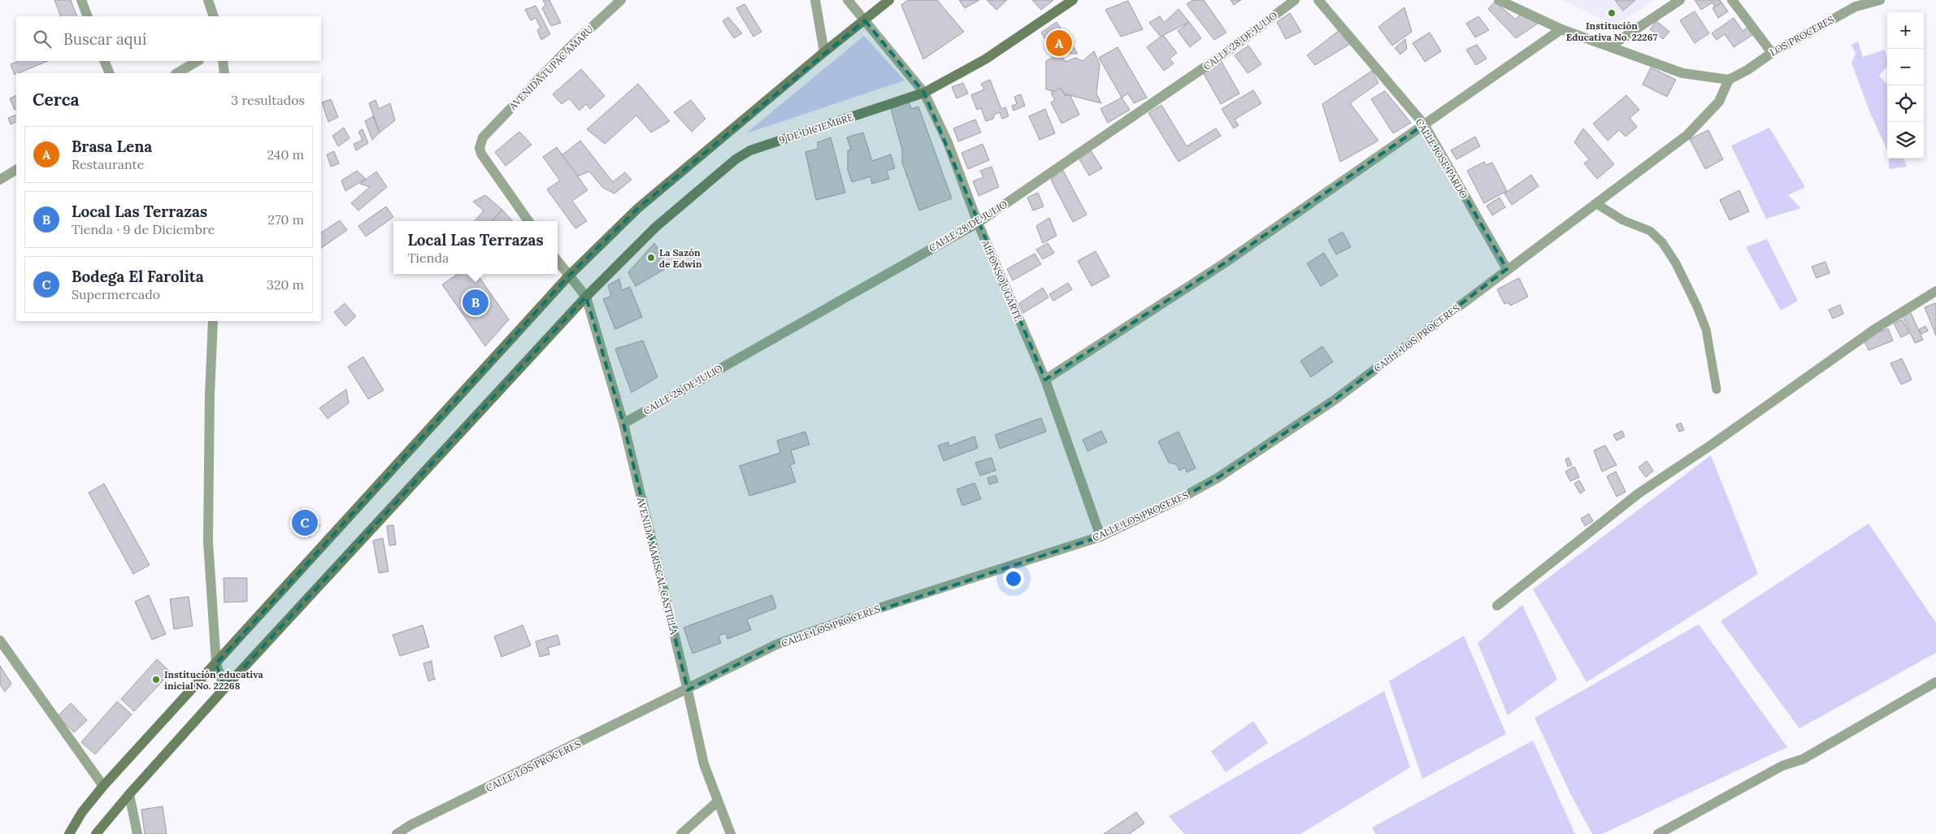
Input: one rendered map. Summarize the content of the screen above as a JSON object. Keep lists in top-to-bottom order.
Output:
{
  "streets": {
    "main road": ["9 DE DICIEMBRE"],
    "street": [
      "LOS PROCERES",
      "CALLE 28 DE JULIO",
      "AVENIDA TUPAC AMARU",
      "CALLE JOSE PARDO",
      "ALFONSO UGARTE",
      "CALLE LOS PROCERES",
      "AVENIDA MARISCAL CASTILLA"
    ]
  },
  "crossings": [
    ["LOS PROCERES", "CALLE LOS PROCERES"],
    ["CALLE 28 DE JULIO", "ALFONSO UGARTE"],
    ["CALLE 28 DE JULIO", "AVENIDA MARISCAL CASTILLA"],
    ["9 DE DICIEMBRE", "ALFONSO UGARTE"],
    ["9 DE DICIEMBRE", "AVENIDA MARISCAL CASTILLA"],
    ["CALLE JOSE PARDO", "CALLE LOS PROCERES"],
    ["ALFONSO UGARTE", "CALLE LOS PROCERES"],
    ["CALLE LOS PROCERES", "AVENIDA MARISCAL CASTILLA"]
  ],
  "places": ["Institución Educativa No. 22267", "La Sazón de Edwin", "Institución educativa inicial No. 22268"],
  "page": {
    "map_buttons": ["+", "−"],
    "search": "Buscar aquí",
    "pins": ["A", "B", "C"],
    "heading": ["Cerca", "3 resultados"],
    "list": [
      {
        "mark": "A",
        "name": "Brasa Lena",
        "note": "Restaurante",
        "value": "240 m"
      },
      {
        "mark": "B",
        "name": "Local Las Terrazas",
        "note": "Tienda · 9 de Diciembre",
        "value": "270 m"
      },
      {
        "mark": "C",
        "name": "Bodega El Farolita",
        "note": "Supermercado",
        "value": "320 m"
      }
    ],
    "popup": ["Local Las Terrazas", "Tienda"]
  }
}
